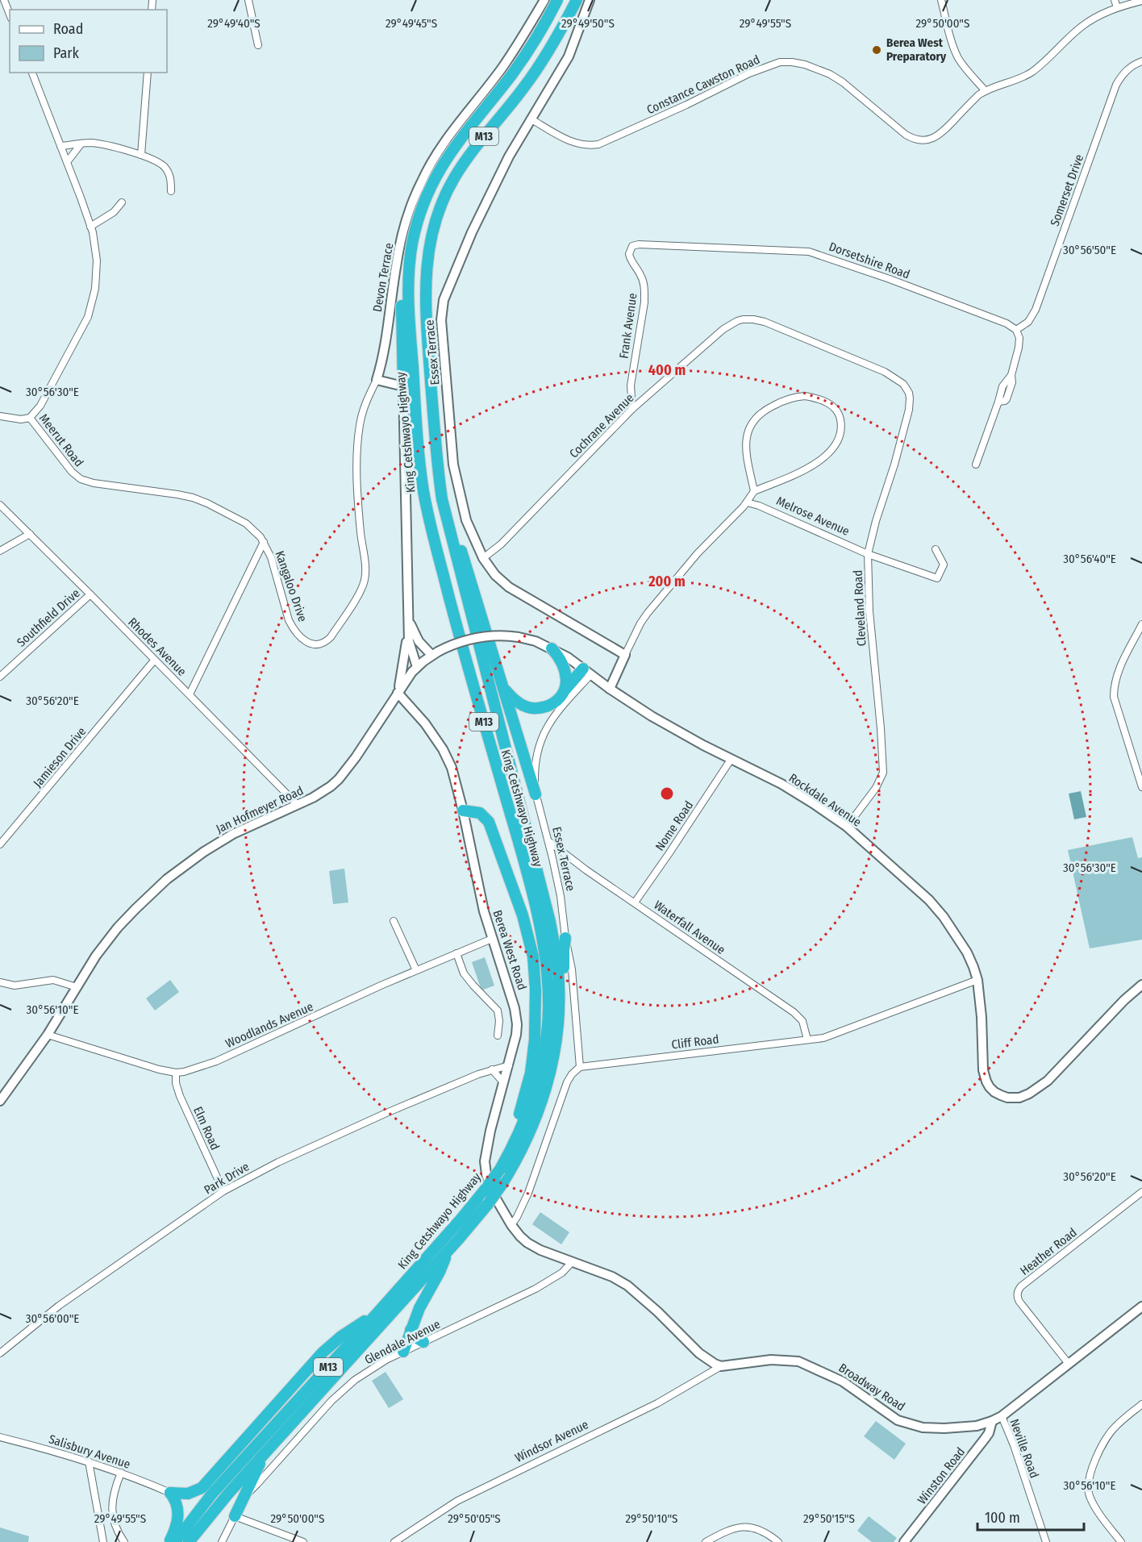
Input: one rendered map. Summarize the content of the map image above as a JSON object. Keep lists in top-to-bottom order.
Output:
{
  "streets": {
    "highway": ["M13", "King Cetshwayo Highway"],
    "street": [
      "Constance Cawston Road",
      "Somerset Drive",
      "Dorsetshire Road",
      "Devon Terrace",
      "Frank Avenue",
      "Essex Terrace",
      "Cochrane Avenue",
      "Meerut Road",
      "Melrose Avenue",
      "Kangaloo Drive",
      "Cleveland Road",
      "Southfield Drive",
      "Rhodes Avenue",
      "Jamieson Drive",
      "Rockdale Avenue",
      "Jan Hofmeyer Road",
      "Nome Road",
      "Waterfall Avenue",
      "Berea West Road",
      "Woodlands Avenue",
      "Cliff Road",
      "Elm Road",
      "Park Drive",
      "Heather Road",
      "Glendale Avenue",
      "Broadway Road",
      "Windsor Avenue",
      "Neville Road",
      "Salisbury Avenue",
      "Winston Road"
    ]
  },
  "crossings": [
    ["Constance Cawston Road", "Essex Terrace"],
    ["Somerset Drive", "Dorsetshire Road"],
    ["Dorsetshire Road", "Frank Avenue"],
    ["Devon Terrace", "Kangaloo Drive"],
    ["Frank Avenue", "Cochrane Avenue"],
    ["Essex Terrace", "Cochrane Avenue"],
    ["Essex Terrace", "Rockdale Avenue"],
    ["Essex Terrace", "Waterfall Avenue"],
    ["Essex Terrace", "Cliff Road"],
    ["Cochrane Avenue", "Cleveland Road"],
    ["Meerut Road", "Kangaloo Drive"],
    ["Melrose Avenue", "Cleveland Road"],
    ["Cleveland Road", "Rockdale Avenue"],
    ["Southfield Drive", "Rhodes Avenue"],
    ["Rhodes Avenue", "Jamieson Drive"],
    ["Rhodes Avenue", "Jan Hofmeyer Road"],
    ["Rockdale Avenue", "Jan Hofmeyer Road"],
    ["Rockdale Avenue", "Nome Road"],
    ["Rockdale Avenue", "Berea West Road"],
    ["Rockdale Avenue", "Cliff Road"],
    ["Jan Hofmeyer Road", "Berea West Road"],
    ["Jan Hofmeyer Road", "Woodlands Avenue"],
    ["Nome Road", "Waterfall Avenue"],
    ["Waterfall Avenue", "Cliff Road"],
    ["Berea West Road", "Woodlands Avenue"],
    ["Berea West Road", "Park Drive"],
    ["Woodlands Avenue", "Elm Road"],
    ["Elm Road", "Park Drive"],
    ["Heather Road", "Broadway Road"],
    ["Broadway Road", "Windsor Avenue"],
    ["Broadway Road", "Neville Road"],
    ["Broadway Road", "Winston Road"]
  ],
  "places": ["Berea West Preparatory"],
  "legend": ["Road", "Park"],
  "scale_bar": "100 m",
  "coordinates": [
    "29°49'40\"S",
    "29°49'45\"S",
    "29°49'50\"S",
    "29°49'55\"S",
    "29°50'00\"S",
    "30°56'50\"E",
    "30°56'30\"E",
    "30°56'40\"E",
    "30°56'20\"E",
    "30°56'10\"E",
    "30°56'00\"E",
    "29°50'05\"S",
    "29°50'10\"S",
    "29°50'15\"S"
  ],
  "rings": ["400 m", "200 m"]
}
